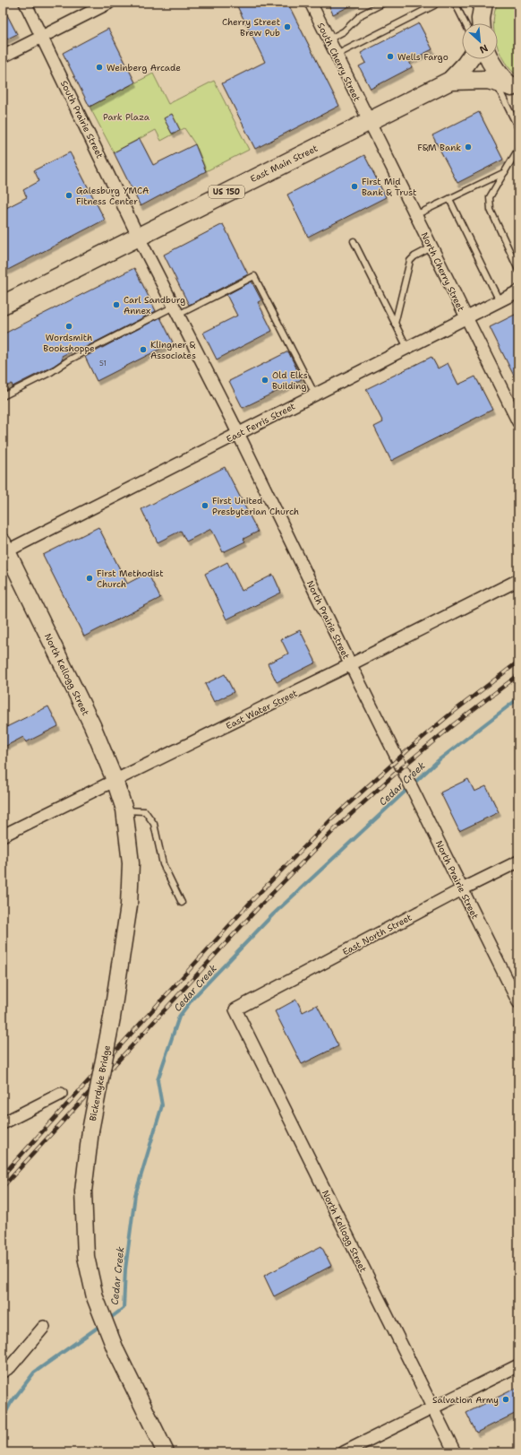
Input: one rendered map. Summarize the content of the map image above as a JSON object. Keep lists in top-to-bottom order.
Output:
{
  "streets": {
    "main road": [
      "East Main Street",
      "US 150",
      "North Kellogg Street",
      "Bickerdyke Bridge"
    ],
    "street": [
      "South Cherry Street",
      "South Prairie Street",
      "North Cherry Street",
      "East Ferris Street",
      "North Prairie Street",
      "East Water Street",
      "East North Street"
    ]
  },
  "crossings": [
    ["South Cherry Street", "East Main Street"],
    ["South Cherry Street", "North Cherry Street"],
    ["South Prairie Street", "East Main Street"],
    ["South Prairie Street", "North Prairie Street"],
    ["East Main Street", "North Cherry Street"],
    ["East Main Street", "North Prairie Street"],
    ["North Cherry Street", "East Ferris Street"],
    ["East Ferris Street", "North Prairie Street"],
    ["East Ferris Street", "North Kellogg Street"],
    ["North Prairie Street", "East Water Street"],
    ["North Prairie Street", "East North Street"],
    ["North Kellogg Street", "East Water Street"],
    ["North Kellogg Street", "East North Street"],
    ["North Kellogg Street", "Bickerdyke Bridge"]
  ],
  "water": ["Cedar Creek"],
  "parks": ["Park Plaza"],
  "places": [
    "Cherry Street Brew Pub",
    "Wells Fargo",
    "Weinberg Arcade",
    "F&M Bank",
    "First Mid Bank & Trust",
    "Galesburg YMCA Fitness Center",
    "Carl Sandburg Annex",
    "Wordsmith Bookshoppe",
    "Klingner & Associates",
    "Old Elks Building",
    "First United Presbyterian Church",
    "First Methodist Church",
    "Salvation Army"
  ],
  "house_numbers": ["51"],
  "north": "bottom right"
}
